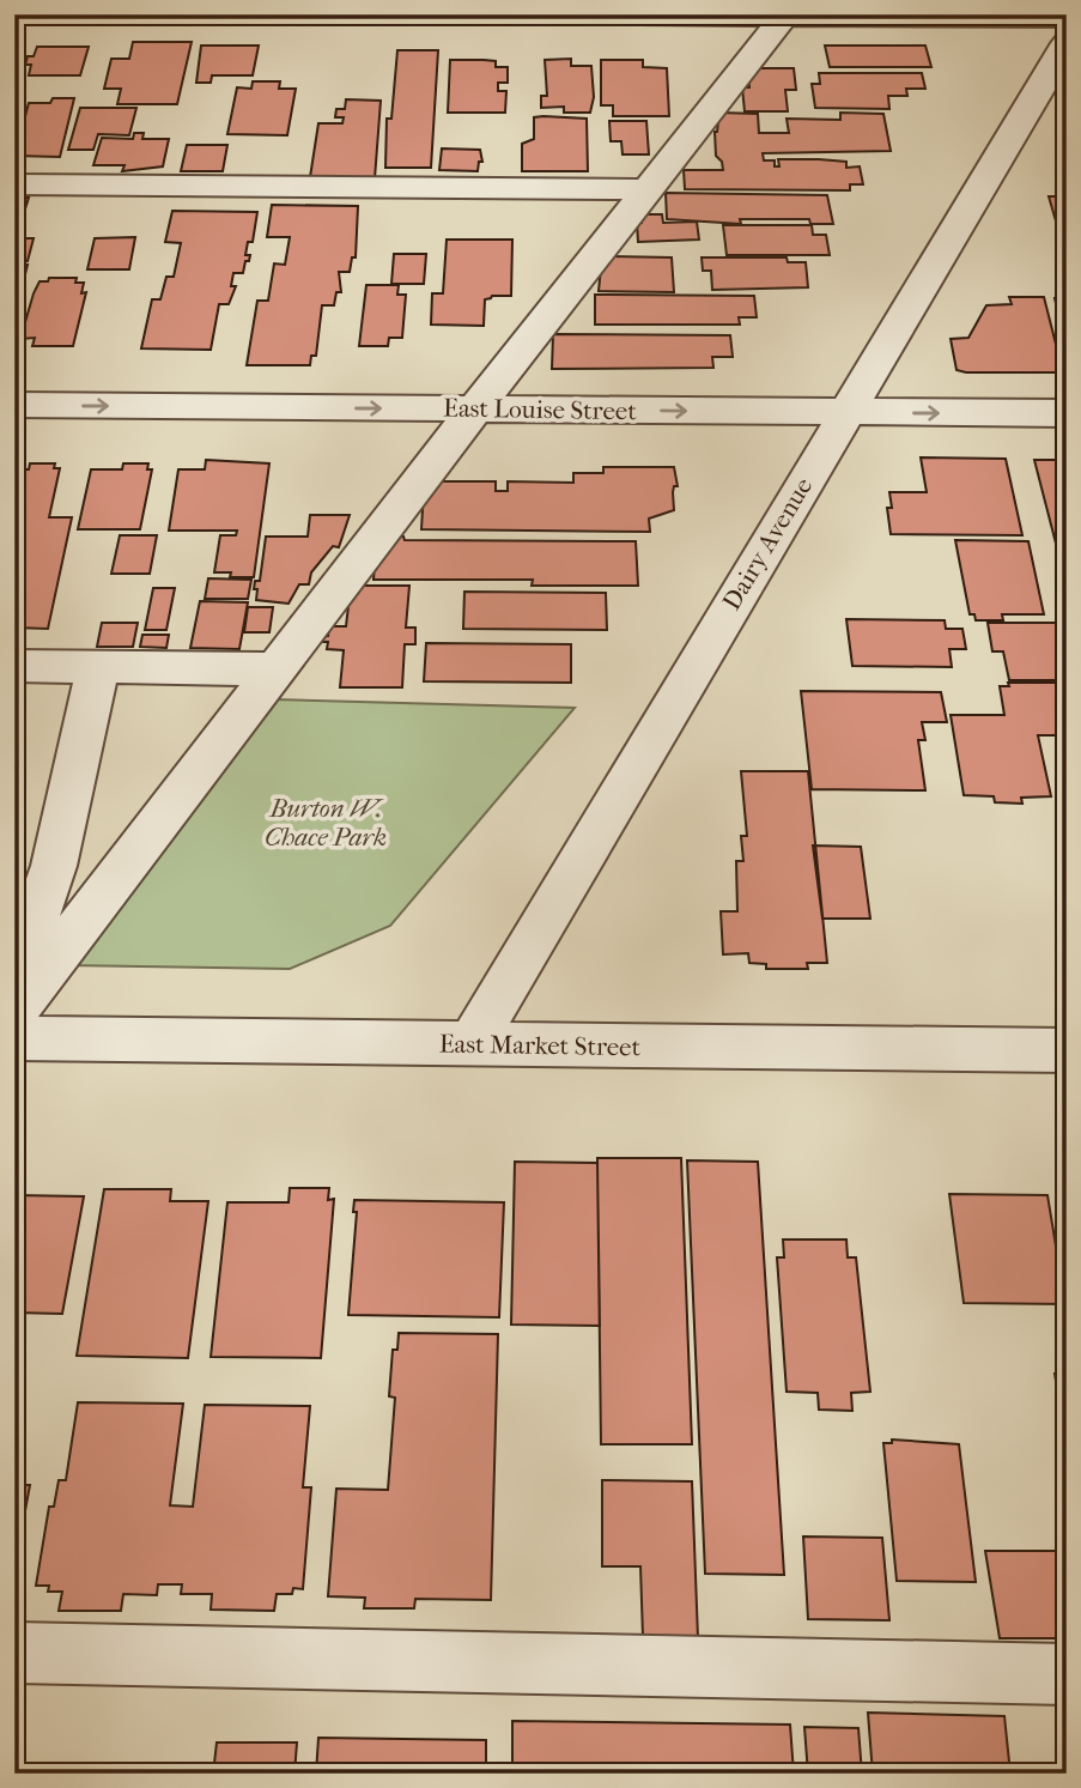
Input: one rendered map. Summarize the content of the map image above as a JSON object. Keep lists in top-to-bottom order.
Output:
{
  "streets": {
    "street": ["East Louise Street", "Dairy Avenue", "East Market Street"]
  },
  "crossings": [
    ["East Louise Street", "Dairy Avenue"],
    ["Dairy Avenue", "East Market Street"]
  ],
  "parks": ["Burton W. Chace Park"]
}
